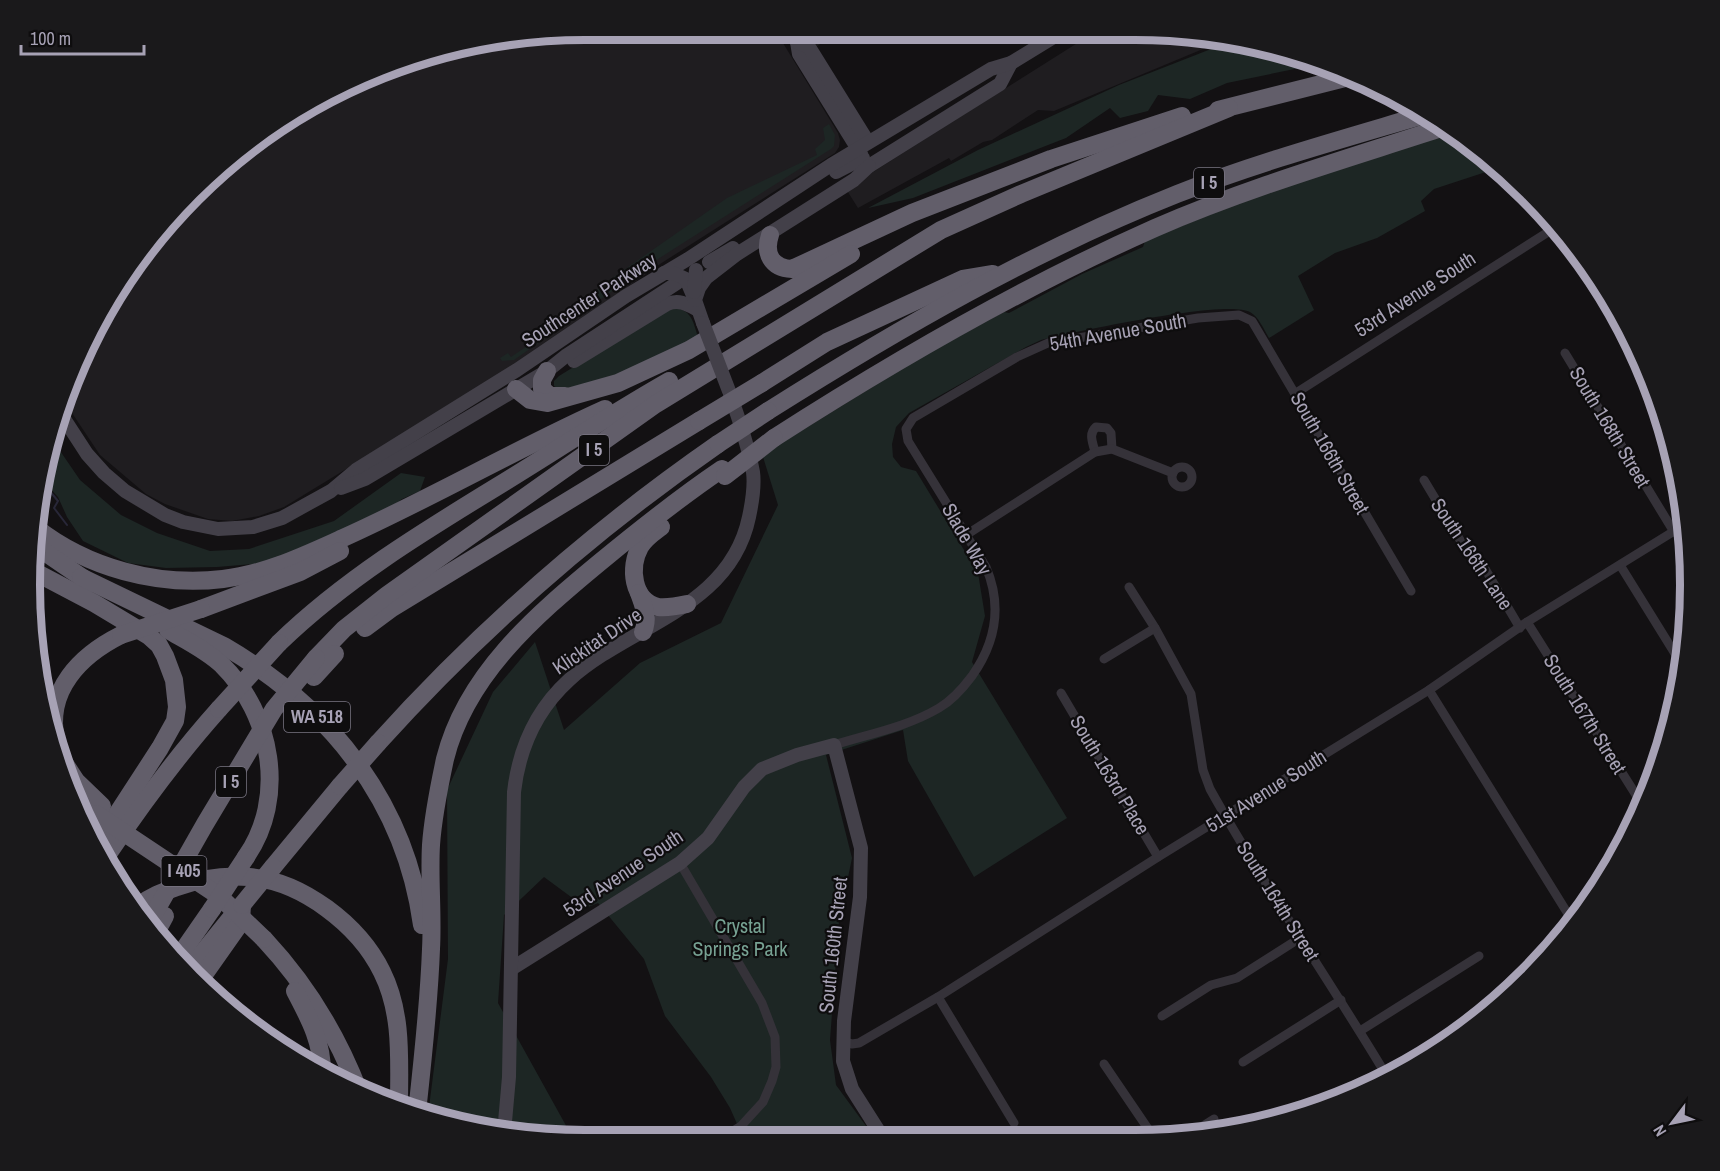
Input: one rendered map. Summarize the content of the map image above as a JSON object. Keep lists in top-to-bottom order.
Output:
{
  "streets": {
    "highway": ["I 5", "WA 518", "I 405"],
    "main road": [
      "53rd Avenue South",
      "Southcenter Parkway",
      "Klickitat Drive",
      "South 160th Street"
    ],
    "street": [
      "54th Avenue South",
      "South 168th Street",
      "South 166th Street",
      "Slade Way",
      "South 166th Lane",
      "South 167th Street",
      "South 163rd Place",
      "51st Avenue South",
      "South 164th Street"
    ]
  },
  "crossings": [
    ["53rd Avenue South", "South 166th Street"],
    ["53rd Avenue South", "Slade Way"],
    ["53rd Avenue South", "Klickitat Drive"],
    ["53rd Avenue South", "South 160th Street"],
    ["Southcenter Parkway", "Klickitat Drive"],
    ["54th Avenue South", "South 166th Street"],
    ["54th Avenue South", "Slade Way"],
    ["South 168th Street", "51st Avenue South"],
    ["Slade Way", "South 160th Street"],
    ["South 166th Lane", "South 167th Street"],
    ["South 166th Lane", "51st Avenue South"],
    ["South 167th Street", "51st Avenue South"],
    ["South 163rd Place", "51st Avenue South"],
    ["51st Avenue South", "South 164th Street"],
    ["51st Avenue South", "South 160th Street"]
  ],
  "parks": ["Crystal Springs Park"],
  "scale_bar": "100 m",
  "north": "bottom left"
}
